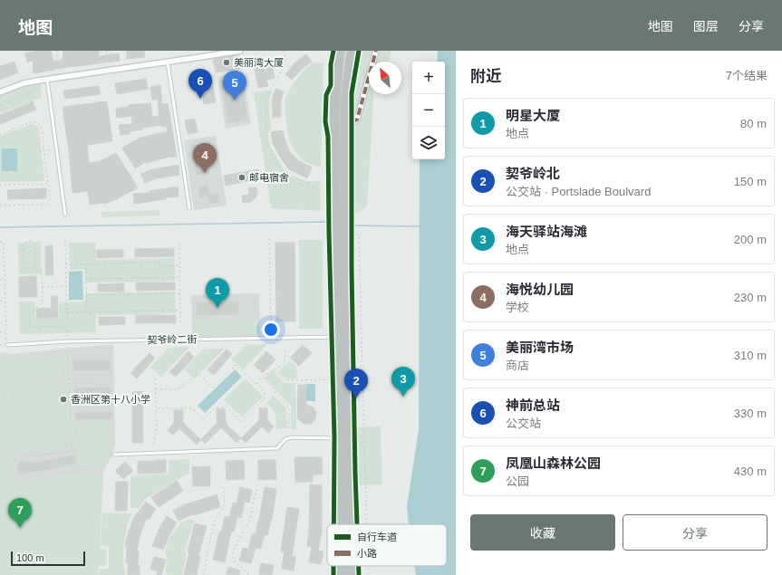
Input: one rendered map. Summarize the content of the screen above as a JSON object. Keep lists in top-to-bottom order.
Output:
{
  "streets": {
    "lane": ["契爷岭二街"]
  },
  "places": ["美丽湾大厦", "邮电宿舍", "香洲区第十八小学"],
  "legend": ["自行车道", "小路"],
  "scale_bar": "100 m",
  "north": "top left",
  "page": {
    "header": "地图",
    "nav": ["地图", "图层", "分享"],
    "heading": ["附近", "7个结果"],
    "map_buttons": ["+", "−"],
    "pins": [
      "6",
      "5",
      "4",
      "1",
      "3",
      "2",
      "7"
    ],
    "list": [
      {
        "mark": "1",
        "name": "明星大厦",
        "note": "地点",
        "value": "80 m"
      },
      {
        "mark": "2",
        "name": "契爷岭北",
        "note": "公交站 · Portslade Boulvard",
        "value": "150 m"
      },
      {
        "mark": "3",
        "name": "海天驿站海滩",
        "note": "地点",
        "value": "200 m"
      },
      {
        "mark": "4",
        "name": "海悦幼儿园",
        "note": "学校",
        "value": "230 m"
      },
      {
        "mark": "5",
        "name": "美丽湾市场",
        "note": "商店",
        "value": "310 m"
      },
      {
        "mark": "6",
        "name": "神前总站",
        "note": "公交站",
        "value": "330 m"
      },
      {
        "mark": "7",
        "name": "凤凰山森林公园",
        "note": "公园",
        "value": "430 m"
      }
    ],
    "buttons": ["收藏", "分享"],
    "scale": "100 m"
  }
}
